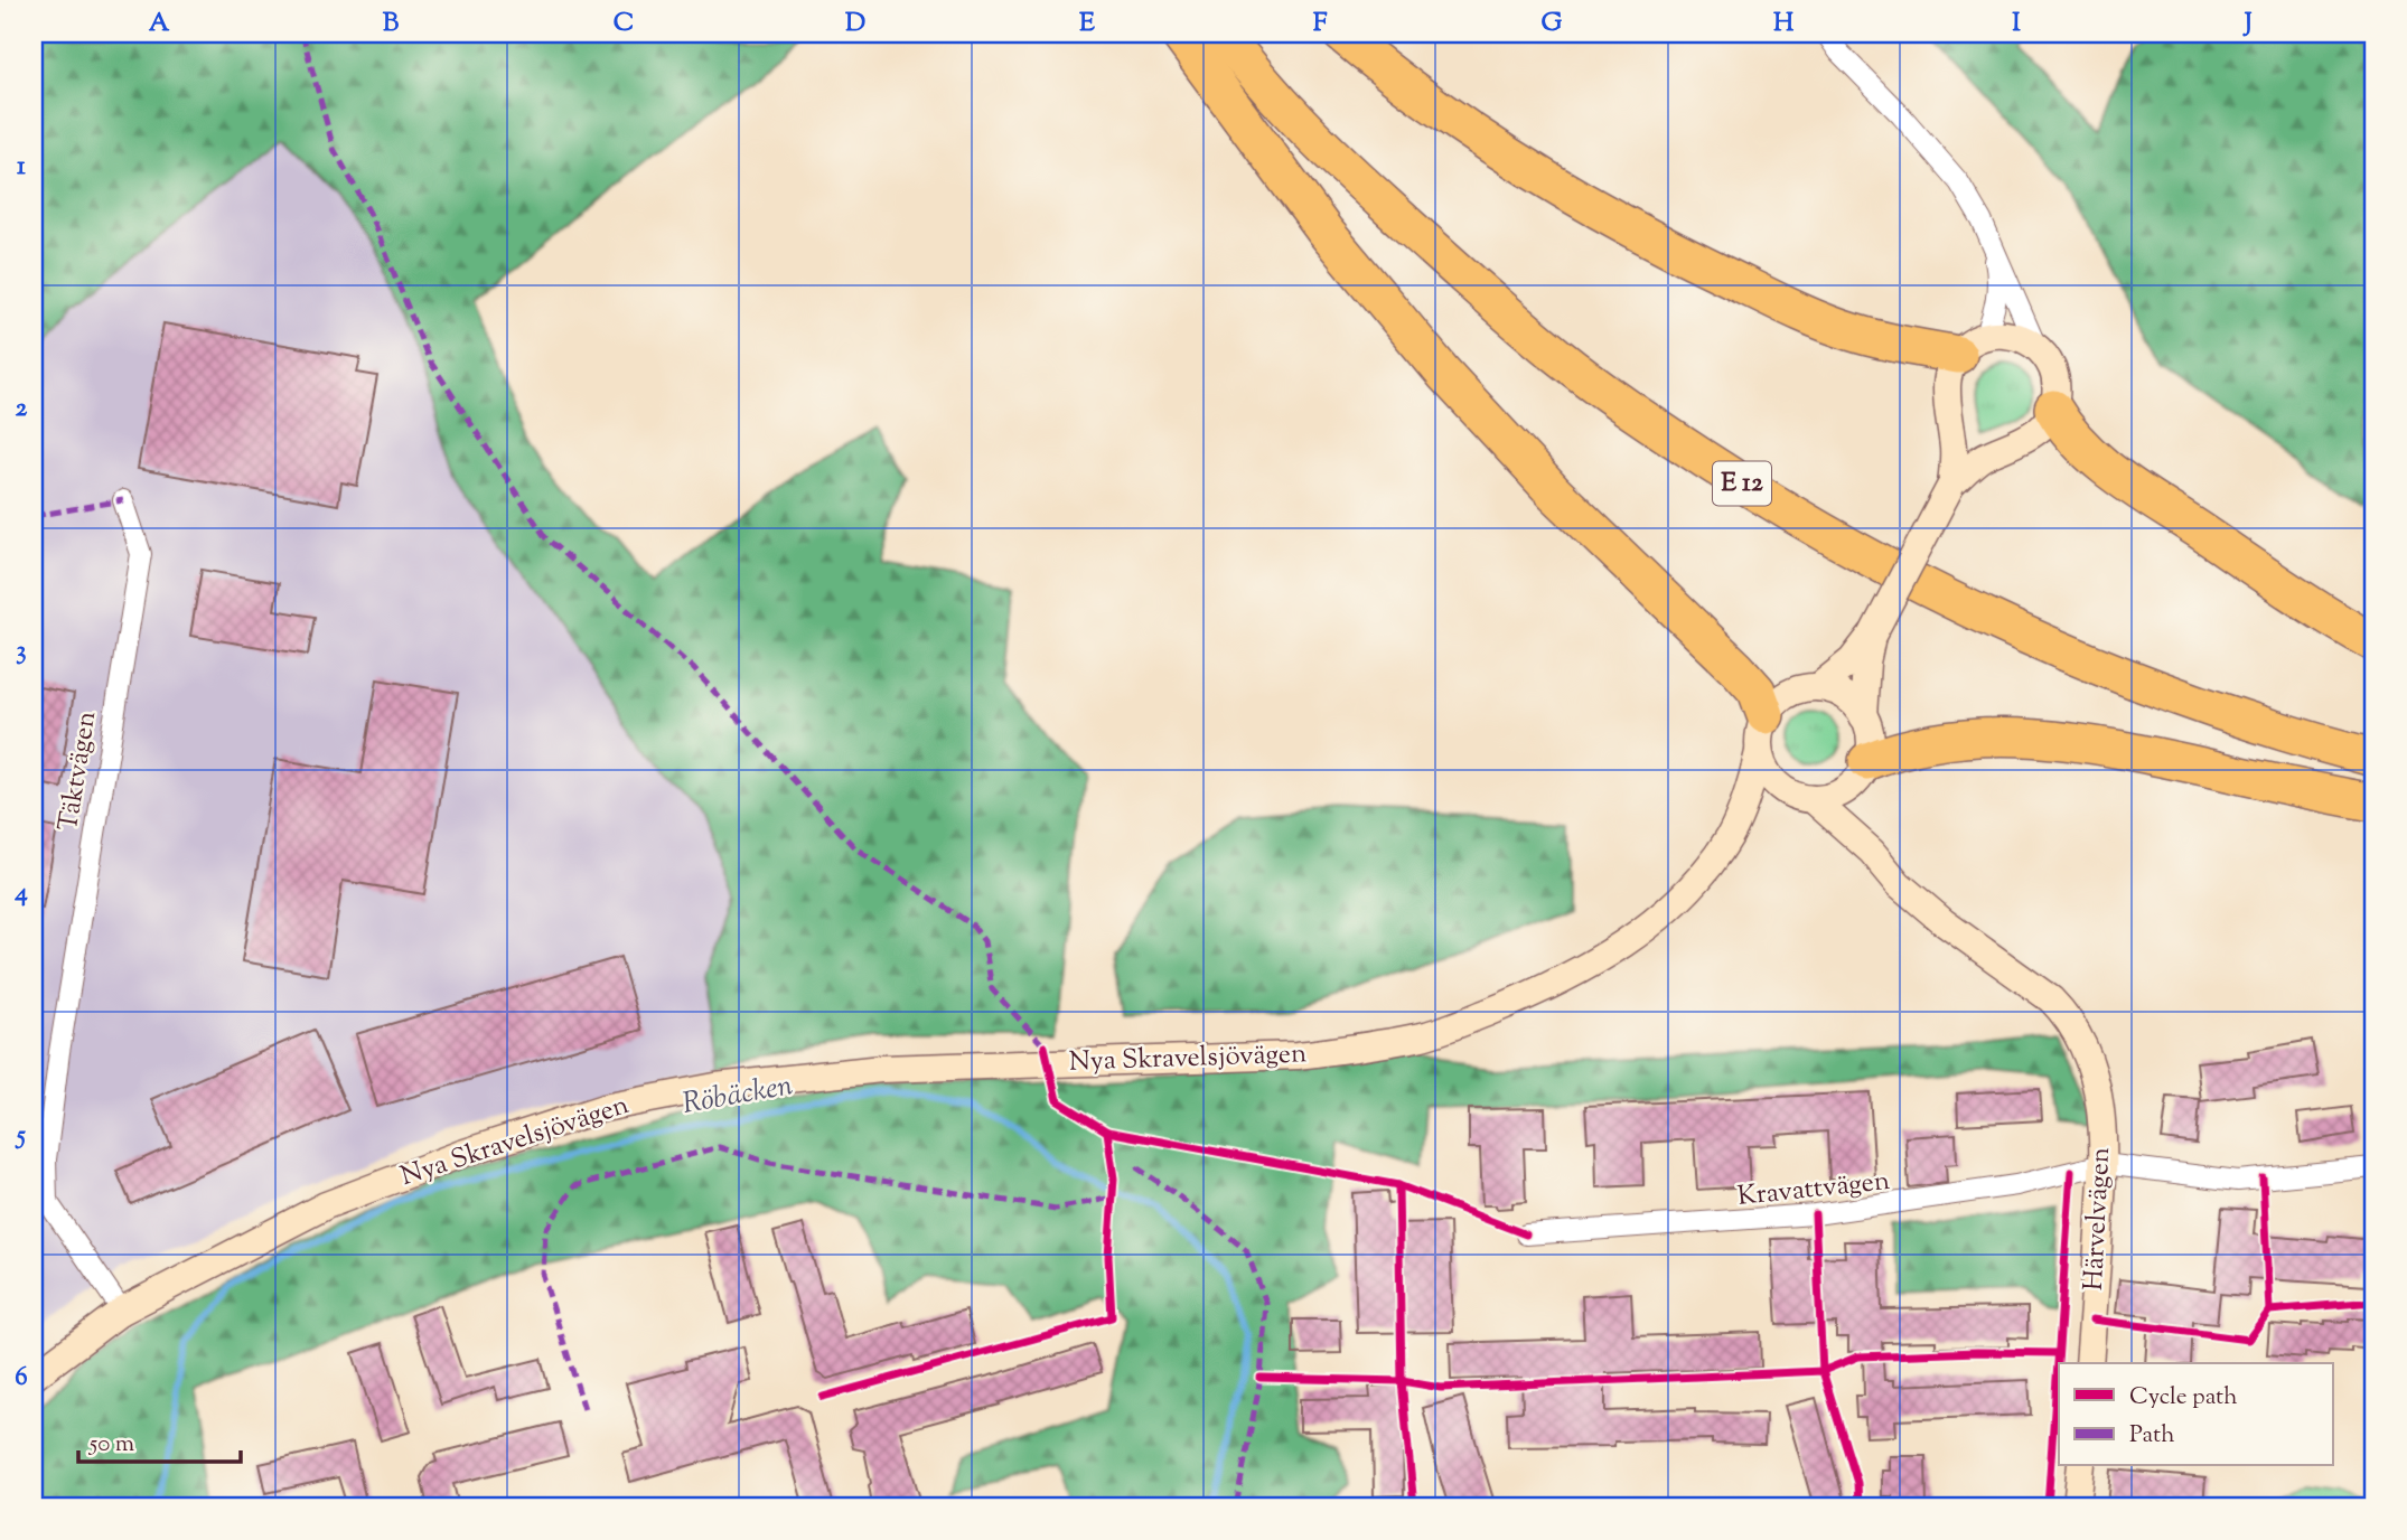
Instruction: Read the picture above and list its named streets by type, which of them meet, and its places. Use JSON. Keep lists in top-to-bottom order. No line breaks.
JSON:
{"streets":{"highway":["E 12"],"main road":["Nya Skravelsjövägen","Härvelvägen"],"street":["Täktvägen","Kravattvägen"]},"crossings":[["Täktvägen","Nya Skravelsjövägen"],["Kravattvägen","Härvelvägen"]],"water":["Röbäcken"],"legend":["Cycle path","Path"],"scale_bar":"50 m","grid":{"columns":["A","B","C","D","E","F","G","H","I","J"],"rows":["1","2","3","4","5","6"]}}
